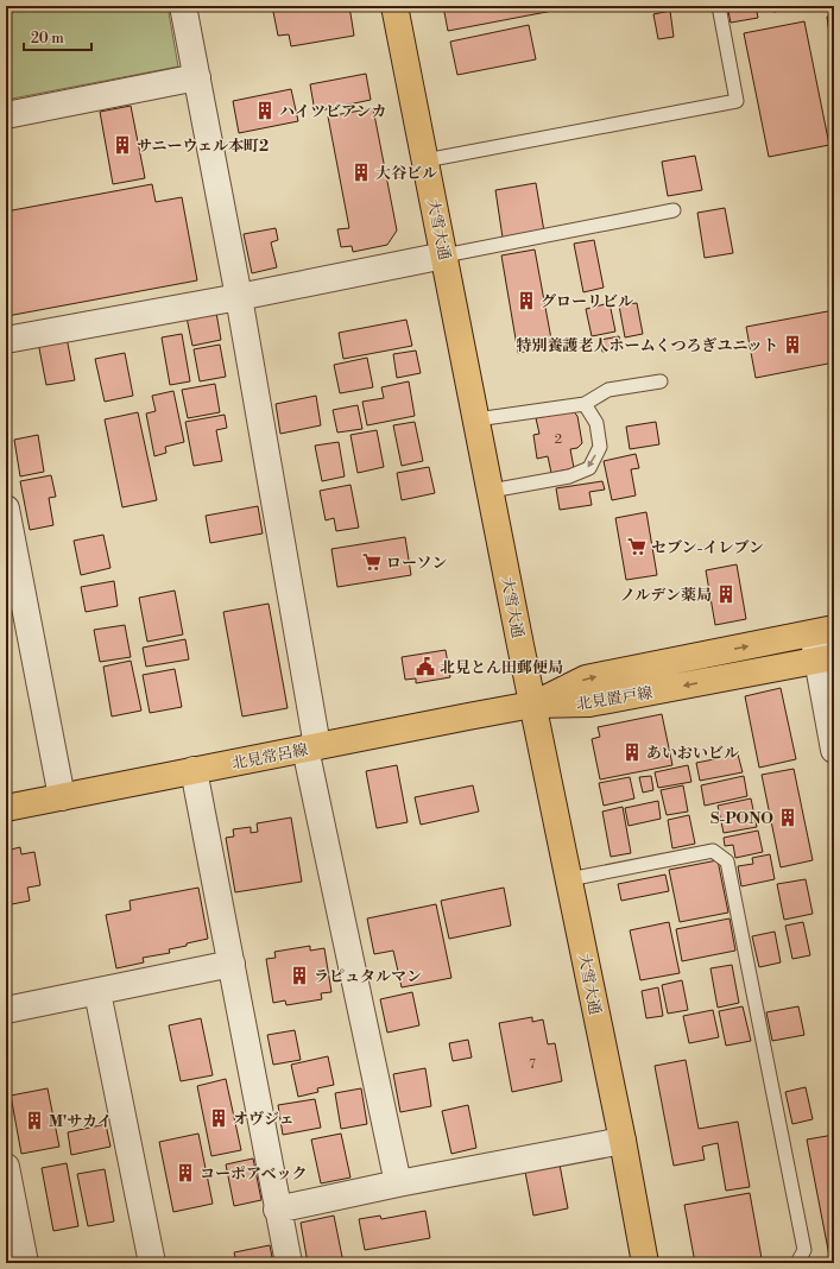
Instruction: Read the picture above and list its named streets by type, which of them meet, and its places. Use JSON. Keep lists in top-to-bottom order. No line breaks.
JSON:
{"streets":{"main road":["大雪大通","北見置戸線","北見常呂線"]},"crossings":[["大雪大通","北見置戸線"],["大雪大通","北見常呂線"],["北見置戸線","北見常呂線"]],"places":{"building":["ハイツビアンカ","サニーウェル本町2","大谷ビル","グローリビル","特別養護老人ホームくつろぎユニット","ノルデン薬局","あいおいビル","S-PONO","ラピュタルマン","オヴジェ","M'サカイ","コーポアベック"],"supermarket":["セブン-イレブン","ローソン"],"public building":["北見とん田郵便局"]},"house_numbers":["2","7"],"scale_bar":"20 m"}
